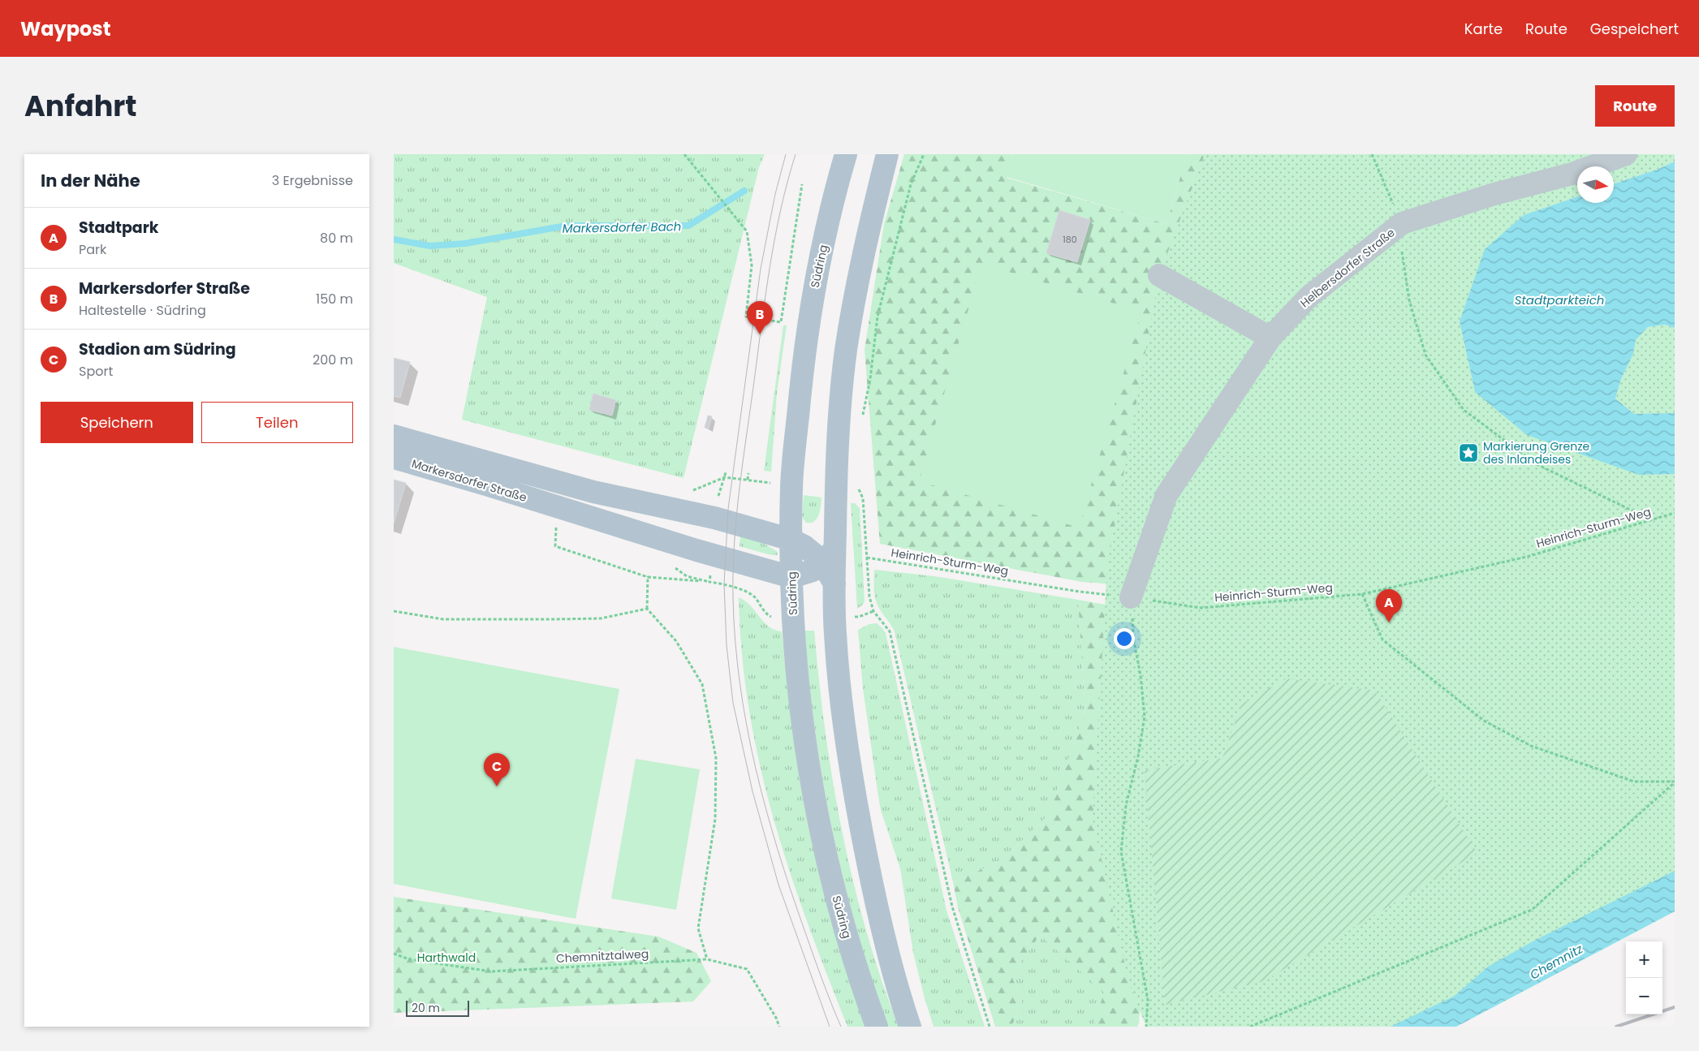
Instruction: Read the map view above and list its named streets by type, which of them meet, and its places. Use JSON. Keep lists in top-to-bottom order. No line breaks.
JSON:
{"streets":{"main road":["Südring","Markersdorfer Straße"],"lane":["Helbersdorfer Straße"],"path":["Heinrich-Sturm-Weg","Chemnitztalweg"]},"crossings":[["Südring","Markersdorfer Straße"],["Helbersdorfer Straße","Heinrich-Sturm-Weg"]],"water":["Markersdorfer Bach","Stadtparkteich","Chemnitz"],"parks":["Harthwald"],"places":{"place":["Markierung Grenze des Inlandeises"]},"house_numbers":["180"],"scale_bar":"20 m","north":"right","page":{"header":"Waypost","nav":["Karte","Route","Gespeichert"],"title":"Anfahrt","buttons":["Route",["Speichern","Teilen"]],"heading":["In der Nähe","3 Ergebnisse"],"list":[{"mark":"A","name":"Stadtpark","note":"Park","value":"80 m"},{"mark":"B","name":"Markersdorfer Straße","note":"Haltestelle · Südring","value":"150 m"},{"mark":"C","name":"Stadion am Südring","note":"Sport","value":"200 m"}],"pins":["B","A","C"],"map_buttons":["+","−"],"scale":"20 m"}}
